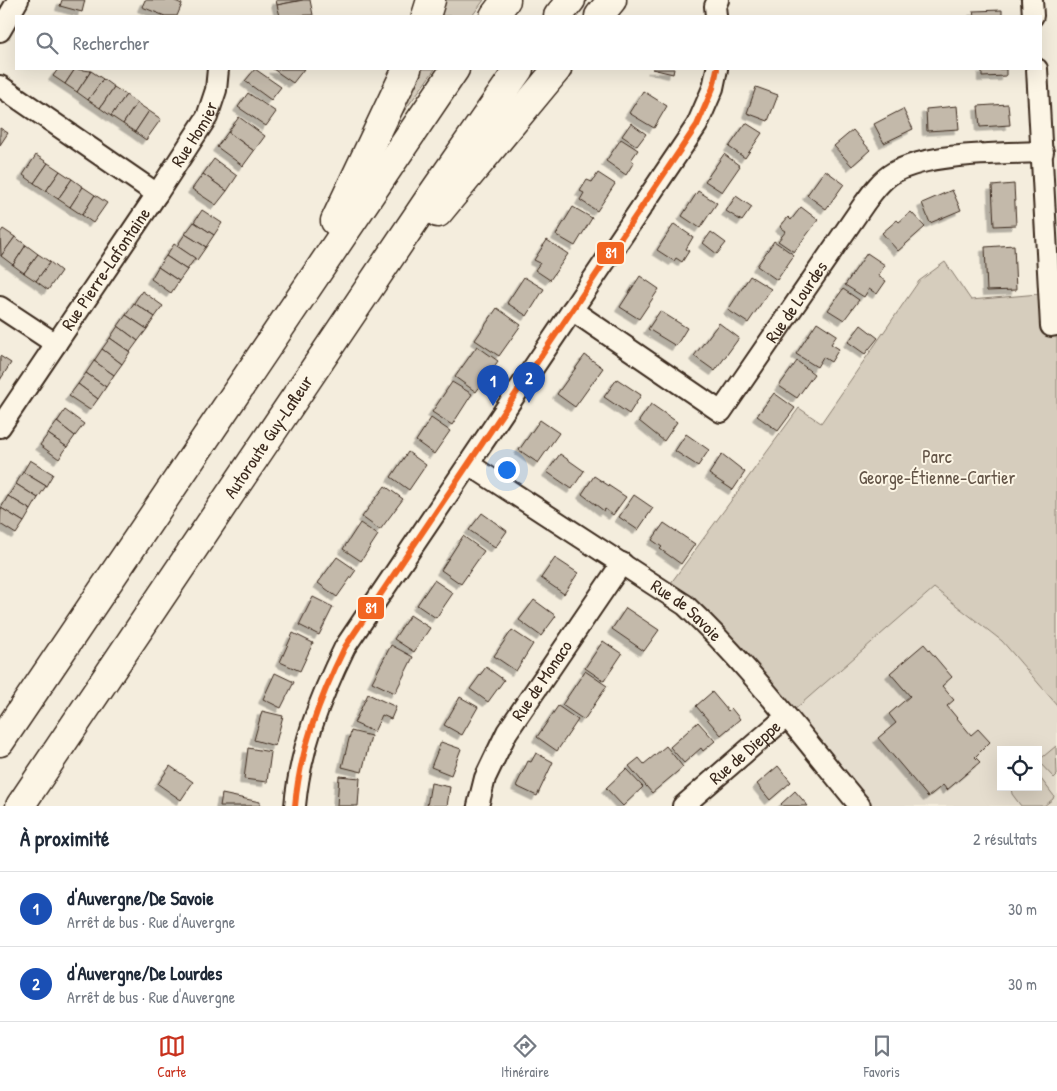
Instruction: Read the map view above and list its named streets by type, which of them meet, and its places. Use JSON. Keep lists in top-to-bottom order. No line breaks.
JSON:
{"streets":{"highway":["Autoroute Guy-Lafleur"],"street":["Rue Homier","Rue Pierre-Lafontaine","Rue de Lourdes","Rue de Savoie","Rue de Monaco","Rue de Dieppe"]},"crossings":[["Rue Homier","Rue Pierre-Lafontaine"],["Rue de Savoie","Rue de Monaco"],["Rue de Savoie","Rue de Dieppe"]],"parks":["Parc George-Étienne-Cartier"],"lines":["transit line 81"],"page":{"search":"Rechercher","pins":["2","1"],"heading":["À proximité","2 résultats"],"list":[{"mark":"1","name":"d'Auvergne/De Savoie","note":"Arrêt de bus · Rue d'Auvergne","value":"30 m"},{"mark":"2","name":"d'Auvergne/De Lourdes","note":"Arrêt de bus · Rue d'Auvergne","value":"30 m"}],"nav":["Carte","Itinéraire","Favoris"]}}
